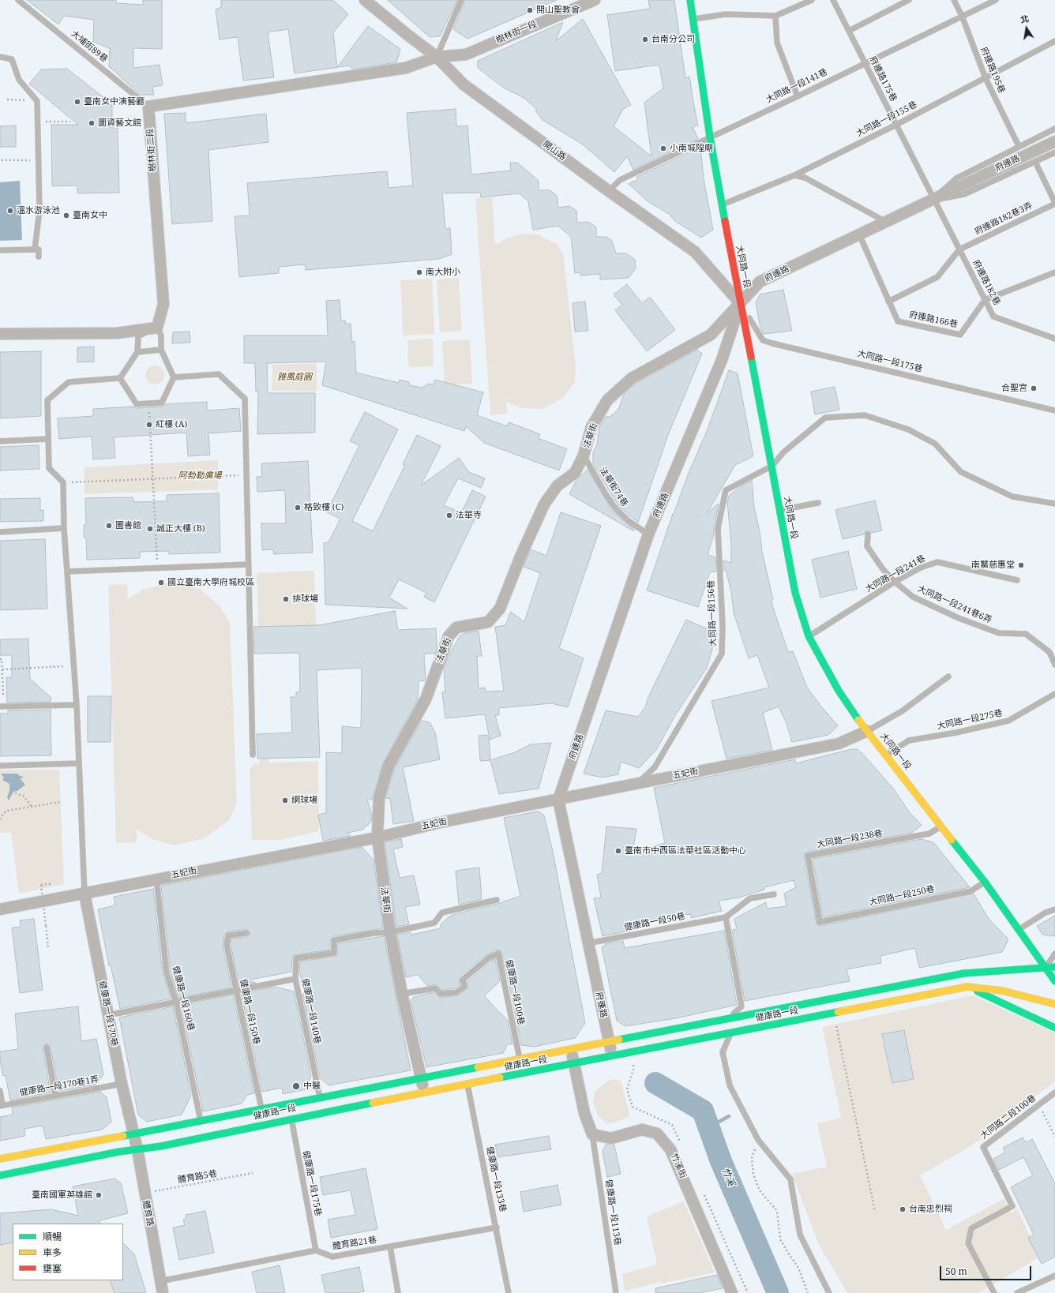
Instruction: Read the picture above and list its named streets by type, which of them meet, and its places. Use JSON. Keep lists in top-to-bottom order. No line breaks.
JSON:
{"streets":{"street":["樹林街一段","樹林街二段","開山路","府連路","大同路一段","法華街","五妃街","健康路一段170巷","健康路一段","竹溪街","體育路"],"lane":["大埔街89巷","府連路195巷","府連路175巷","大同路一段141巷","大同路一段155巷","府連路182巷3弄","府連路182巷","府連路166巷","大同路一段175巷","法華街74巷","大同路一段241巷","大同路一段241巷6弄","大同路一段156巷","大同路一段275巷","大同路一段238巷","大同路一段250巷","健康路一段50巷","健康路一段100巷","健康路一段160巷","健康路一段140巷","健康路一段150巷","健康路一段170巷1弄","大同路二段100巷","健康路一段133巷","健康路一段175巷","健康路一段113巷","體育路21巷"],"path":["體育路5巷"]},"crossings":[["樹林街一段","開山路"],["大埔街89巷","樹林街二段"],["府連路195巷","大同路一段141巷"],["府連路195巷","大同路一段155巷"],["府連路175巷","大同路一段141巷"],["府連路175巷","大同路一段155巷"],["府連路175巷","府連路"],["府連路175巷","府連路182巷"],["大同路一段141巷","開山路"],["大同路一段141巷","大同路一段"],["大同路一段155巷","大同路一段"],["開山路","府連路"],["開山路","大同路一段"],["開山路","大同路一段175巷"],["開山路","法華街"],["府連路","大同路一段"],["府連路","府連路182巷"],["府連路","府連路166巷"],["府連路","大同路一段175巷"],["府連路","法華街"],["府連路","法華街74巷"],["府連路","五妃街"],["府連路","健康路一段50巷"],["府連路","健康路一段"],["府連路182巷3弄","府連路182巷"],["大同路一段","大同路一段175巷"],["大同路一段","法華街"],["大同路一段","大同路一段241巷"],["大同路一段","大同路一段156巷"],["大同路一段","大同路一段275巷"],["大同路一段","五妃街"],["大同路一段","大同路一段238巷"],["大同路一段","大同路一段250巷"],["大同路一段","健康路一段"],["府連路182巷","府連路166巷"],["大同路一段175巷","法華街"],["法華街","法華街74巷"],["法華街","五妃街"],["法華街","健康路一段100巷"],["法華街","健康路一段140巷"],["法華街","健康路一段"],["大同路一段241巷","大同路一段241巷6弄"],["大同路一段156巷","五妃街"],["五妃街","健康路一段160巷"],["五妃街","健康路一段170巷"],["大同路一段238巷","大同路一段250巷"],["健康路一段100巷","健康路一段"],["健康路一段160巷","健康路一段"],["健康路一段140巷","健康路一段"],["健康路一段150巷","健康路一段"],["健康路一段170巷","健康路一段"],["健康路一段170巷","健康路一段170巷1弄"],["健康路一段170巷","體育路"],["健康路一段","健康路一段133巷"],["健康路一段","健康路一段175巷"],["健康路一段","體育路"],["竹溪街","健康路一段113巷"],["體育路5巷","體育路"],["健康路一段133巷","體育路21巷"],["健康路一段175巷","體育路21巷"]],"water":["竹溪"],"parks":["雅風庭園","阿勃勒廣場"],"places":["開山聖教會","台南分公司","臺南女中演藝廳","圖資藝文館","小南城隍廟","溫水游泳池","臺南女中","南大附小","合聖宮","紅樓 (A)","格致樓 (C)","法華寺","圖書館","誠正大樓 (B)","南鰲慈惠堂","國立臺南大學府城校區","排球場","網球場","臺南市中西區法華社區活動中心","中醫","臺南國軍英雄館","台南忠烈祠"],"legend":["順暢","車多","壅塞"],"scale_bar":"50 m","north":"top"}
